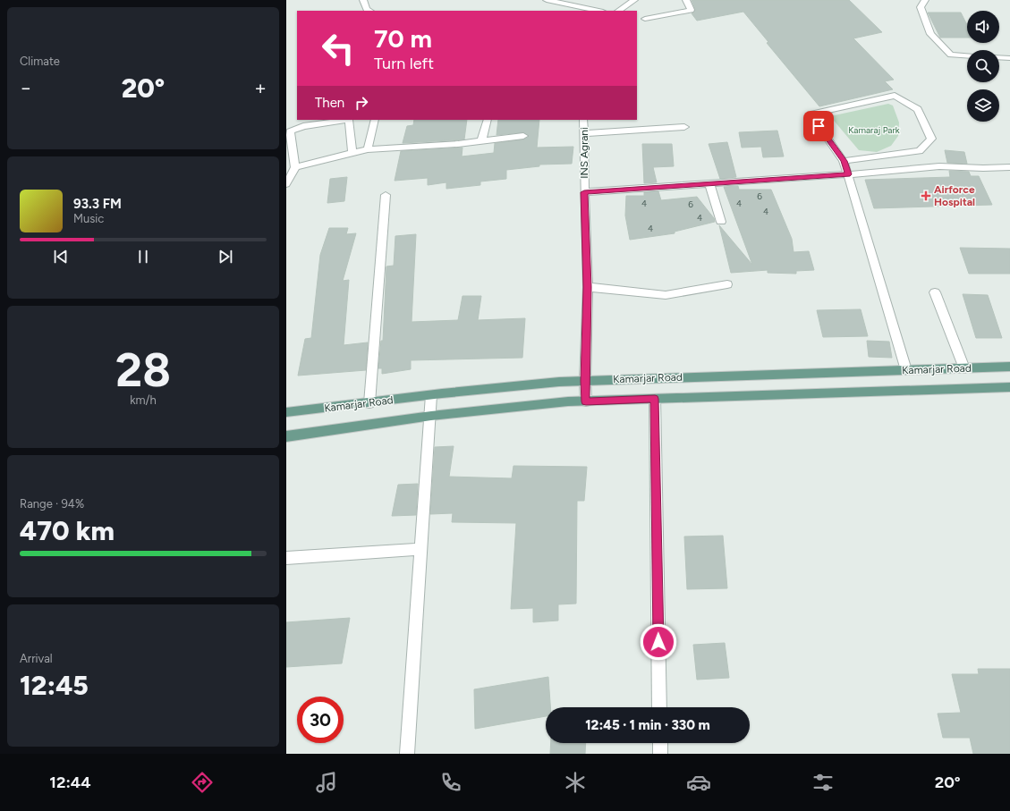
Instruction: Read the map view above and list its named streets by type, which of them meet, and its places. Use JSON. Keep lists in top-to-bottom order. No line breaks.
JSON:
{"streets":{"main road":["Kamarjar Road"],"street":["INS Agrani"]},"crossings":[["INS Agrani","Kamarjar Road"]],"parks":["Kamaraj Park"],"places":{"health":["Airforce Hospital"]},"house_numbers":["6","4","4","6","4","4","4"],"page":{"tile":["Climate",["28","km/h"],["Range · 94%","470 km"],["Arrival","12:45"]],"turn":["70 m","Turn left"],"heat":["−","20°","+"],"then":"Then","song":["93.3 FM","Music"],"limit":"30","trip":"12:45 · 1 min · 330 m","tabs":["12:44","20°"]}}
